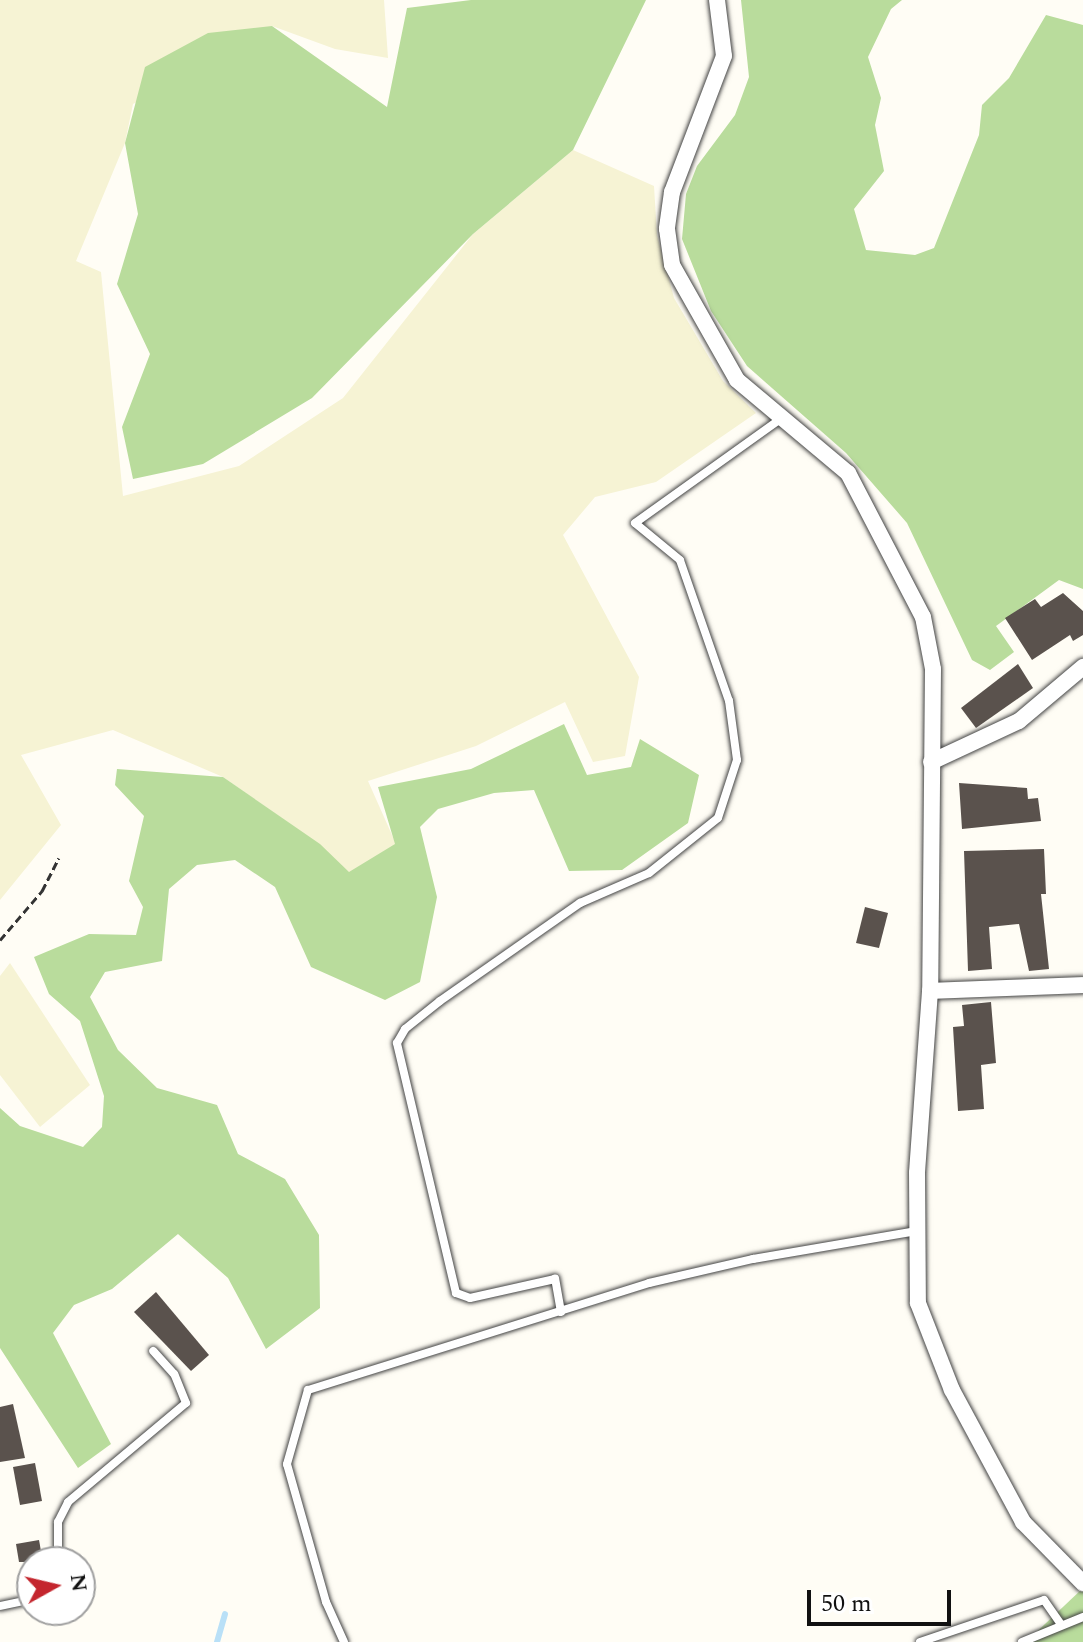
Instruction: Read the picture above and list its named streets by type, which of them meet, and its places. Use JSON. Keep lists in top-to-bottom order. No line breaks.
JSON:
{"scale_bar":"50 m","north":"right"}
